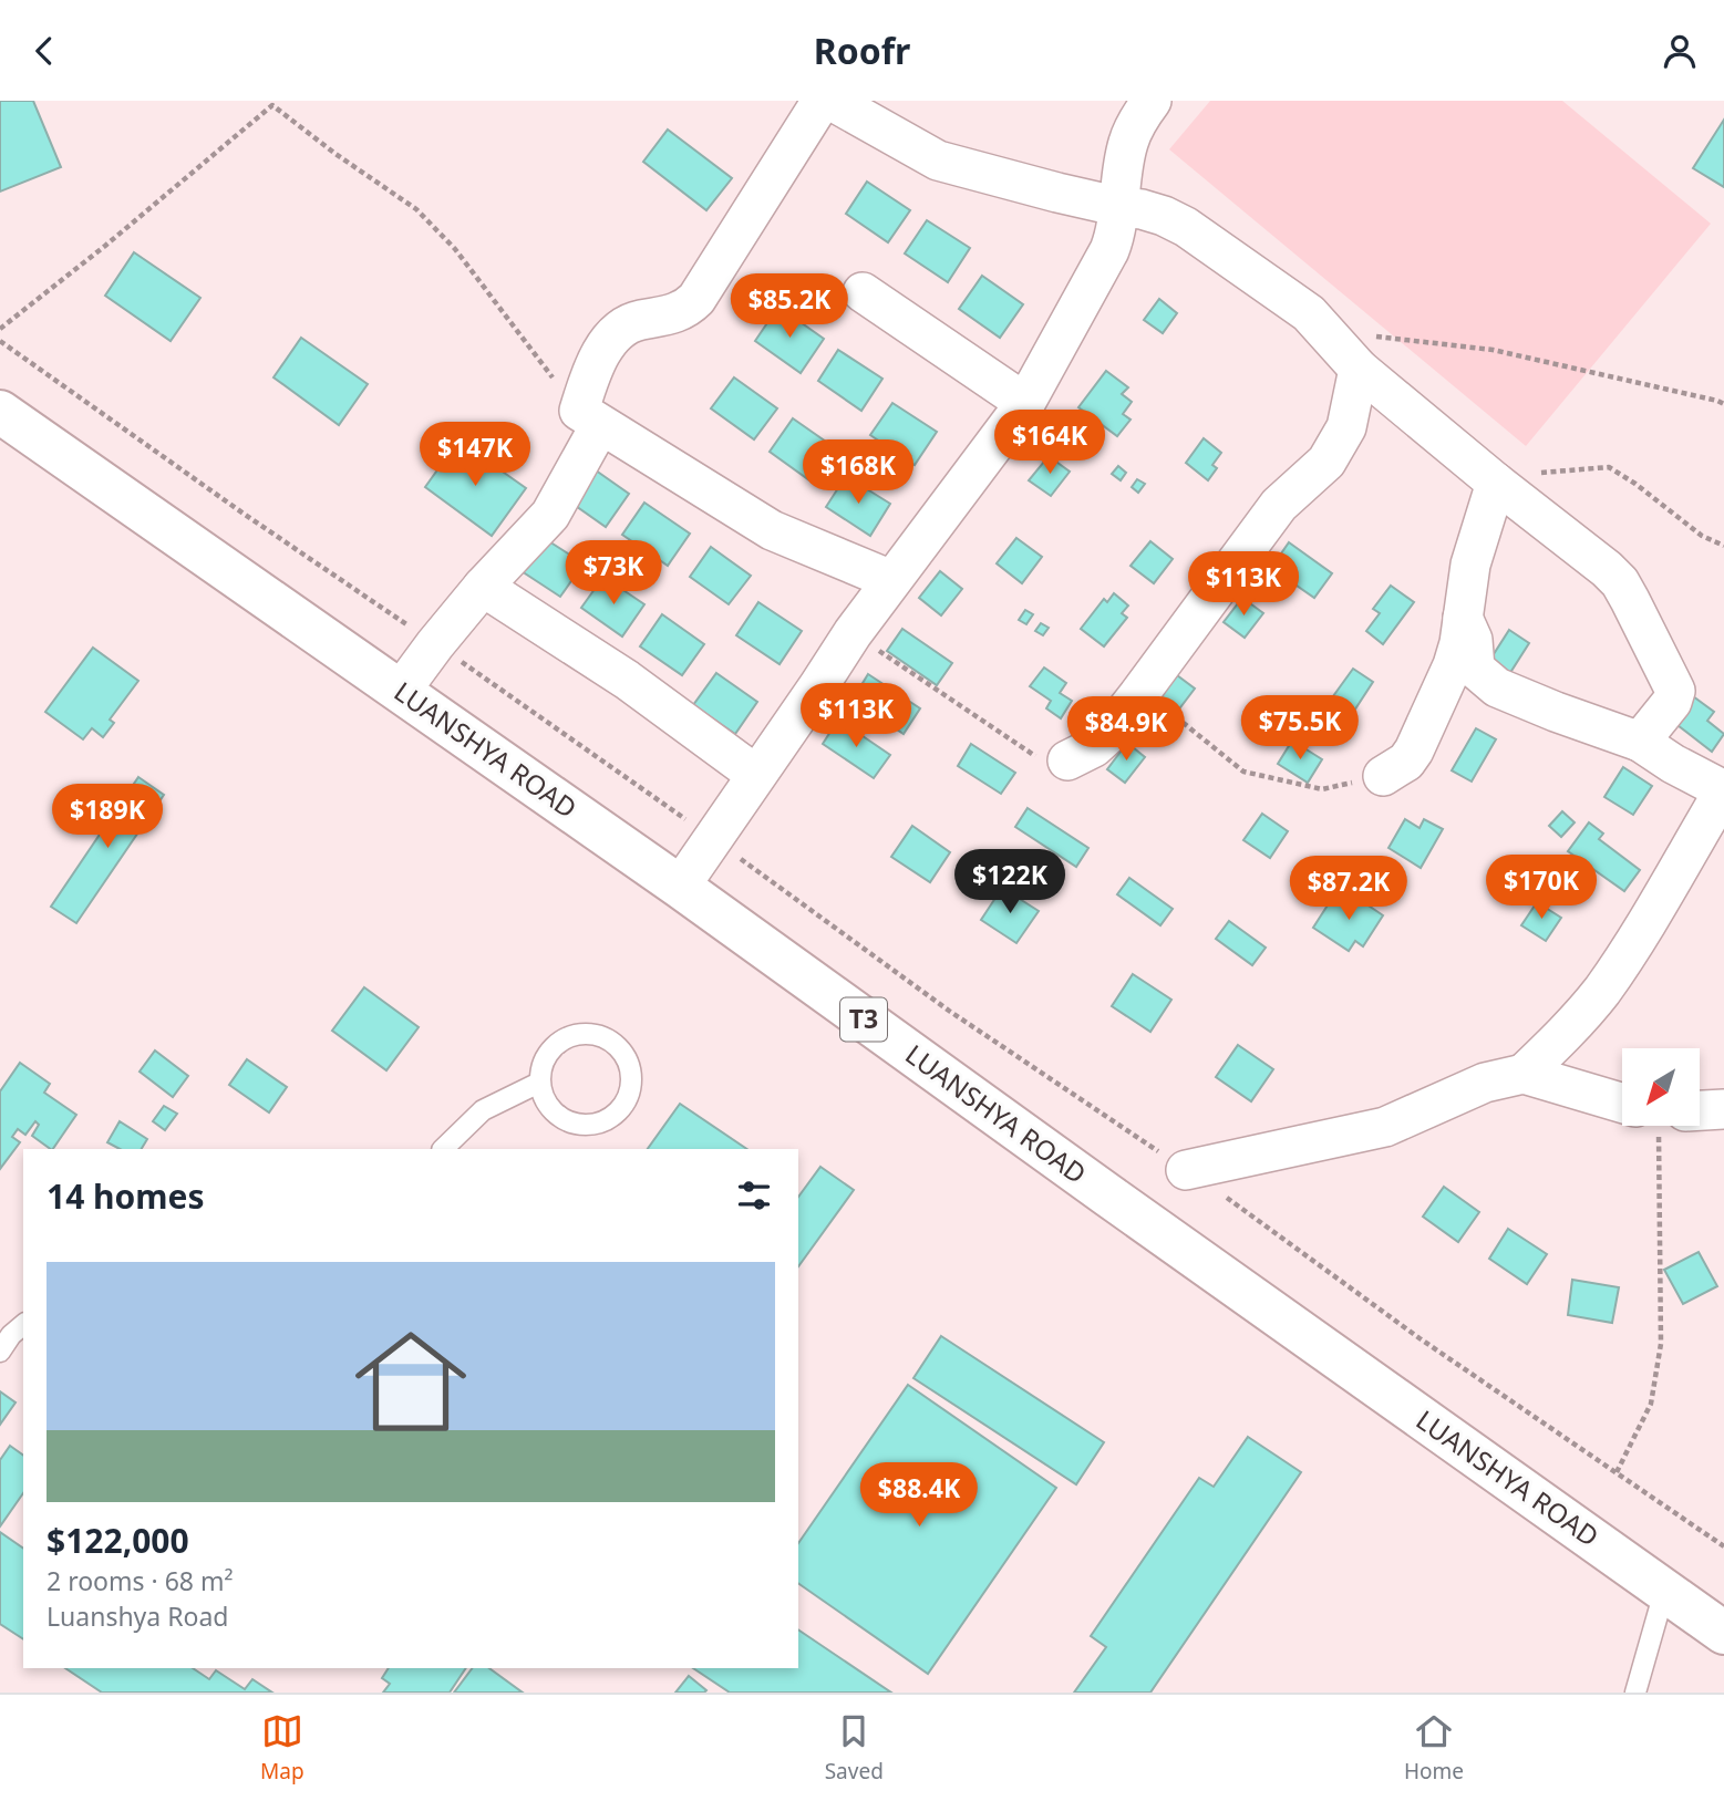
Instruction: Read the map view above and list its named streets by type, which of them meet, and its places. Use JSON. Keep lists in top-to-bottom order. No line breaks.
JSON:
{"streets":{"highway":["LUANSHYA ROAD","T3"]},"north":"bottom left","page":{"header":"Roofr","price":["$85.2K","$164K","$147K","$168K","$73K","$113K","$113K","$75.5K","$84.9K","$189K","$122K","$170K","$87.2K","$88.4K"],"heading":"14 homes","list":[{"name":"$122,000","note":"2 rooms · 68 m² · Luanshya Road"}],"tabs":["Map","Saved","Home"]}}
